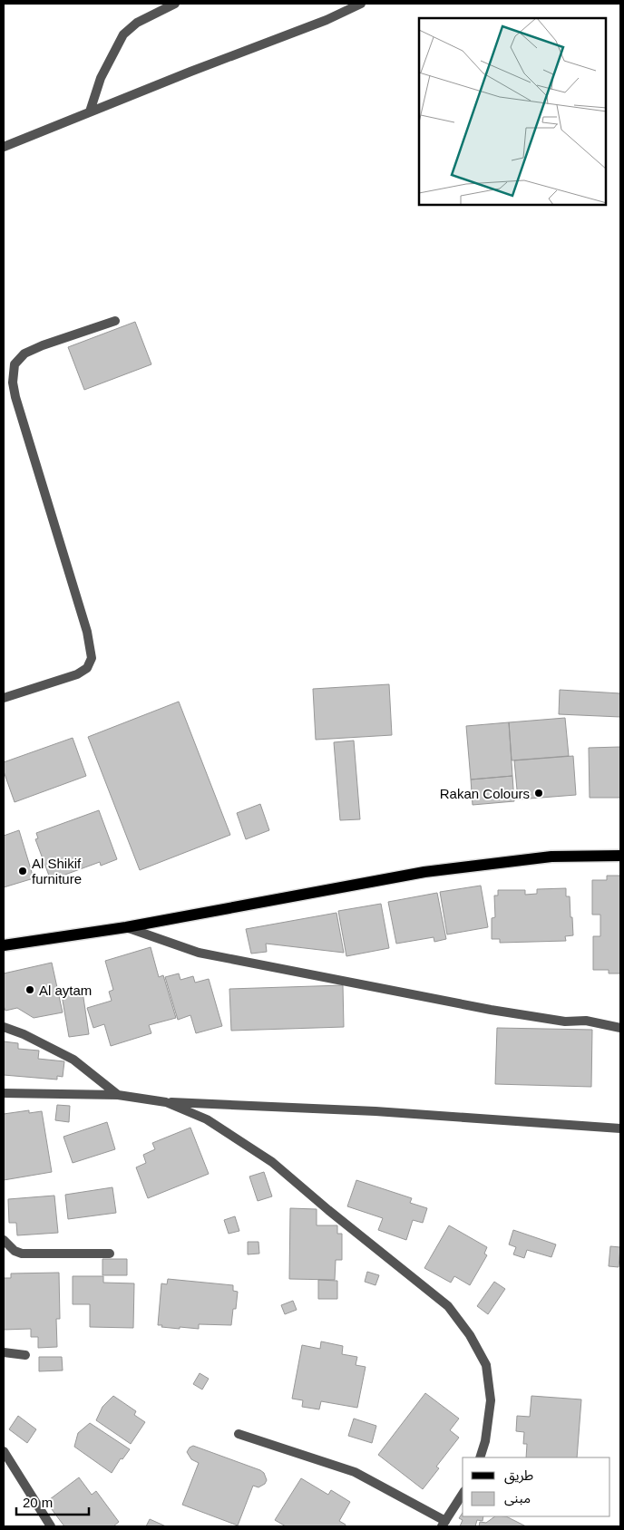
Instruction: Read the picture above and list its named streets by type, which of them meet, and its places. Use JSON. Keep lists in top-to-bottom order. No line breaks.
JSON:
{"places":["Rakan Colours","Al Shikif furniture","Al aytam"],"legend":["طريق","مبنى"],"scale_bar":"20 m"}
